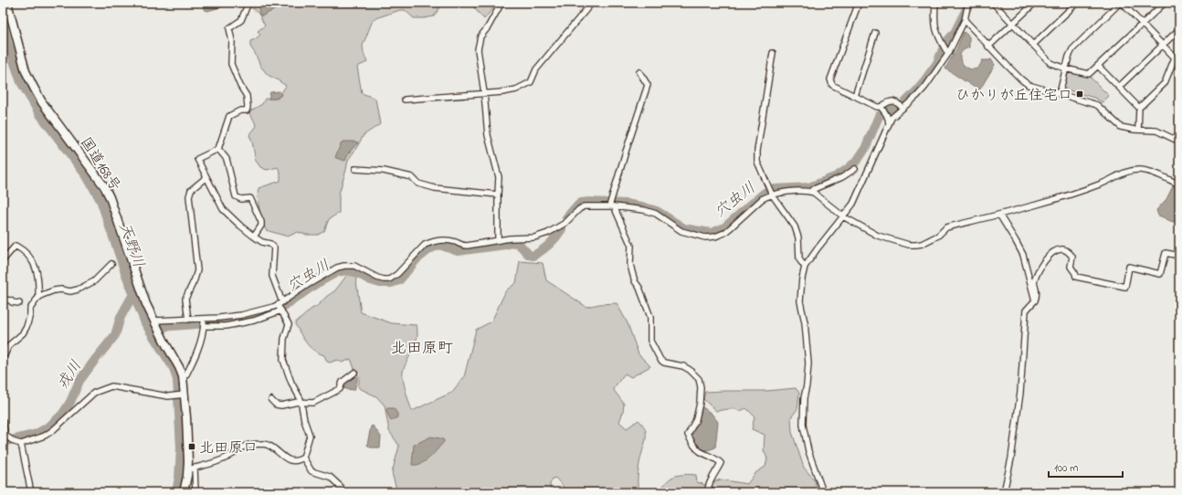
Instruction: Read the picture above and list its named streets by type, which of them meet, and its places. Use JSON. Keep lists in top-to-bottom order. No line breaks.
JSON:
{"streets":{"highway":["国道168号"]},"districts":["北田原町"],"water":["穴虫川","天野川","戎川"],"places":{"transit":["ひかりが丘住宅口","北田原口"]},"scale_bar":"100 m"}
